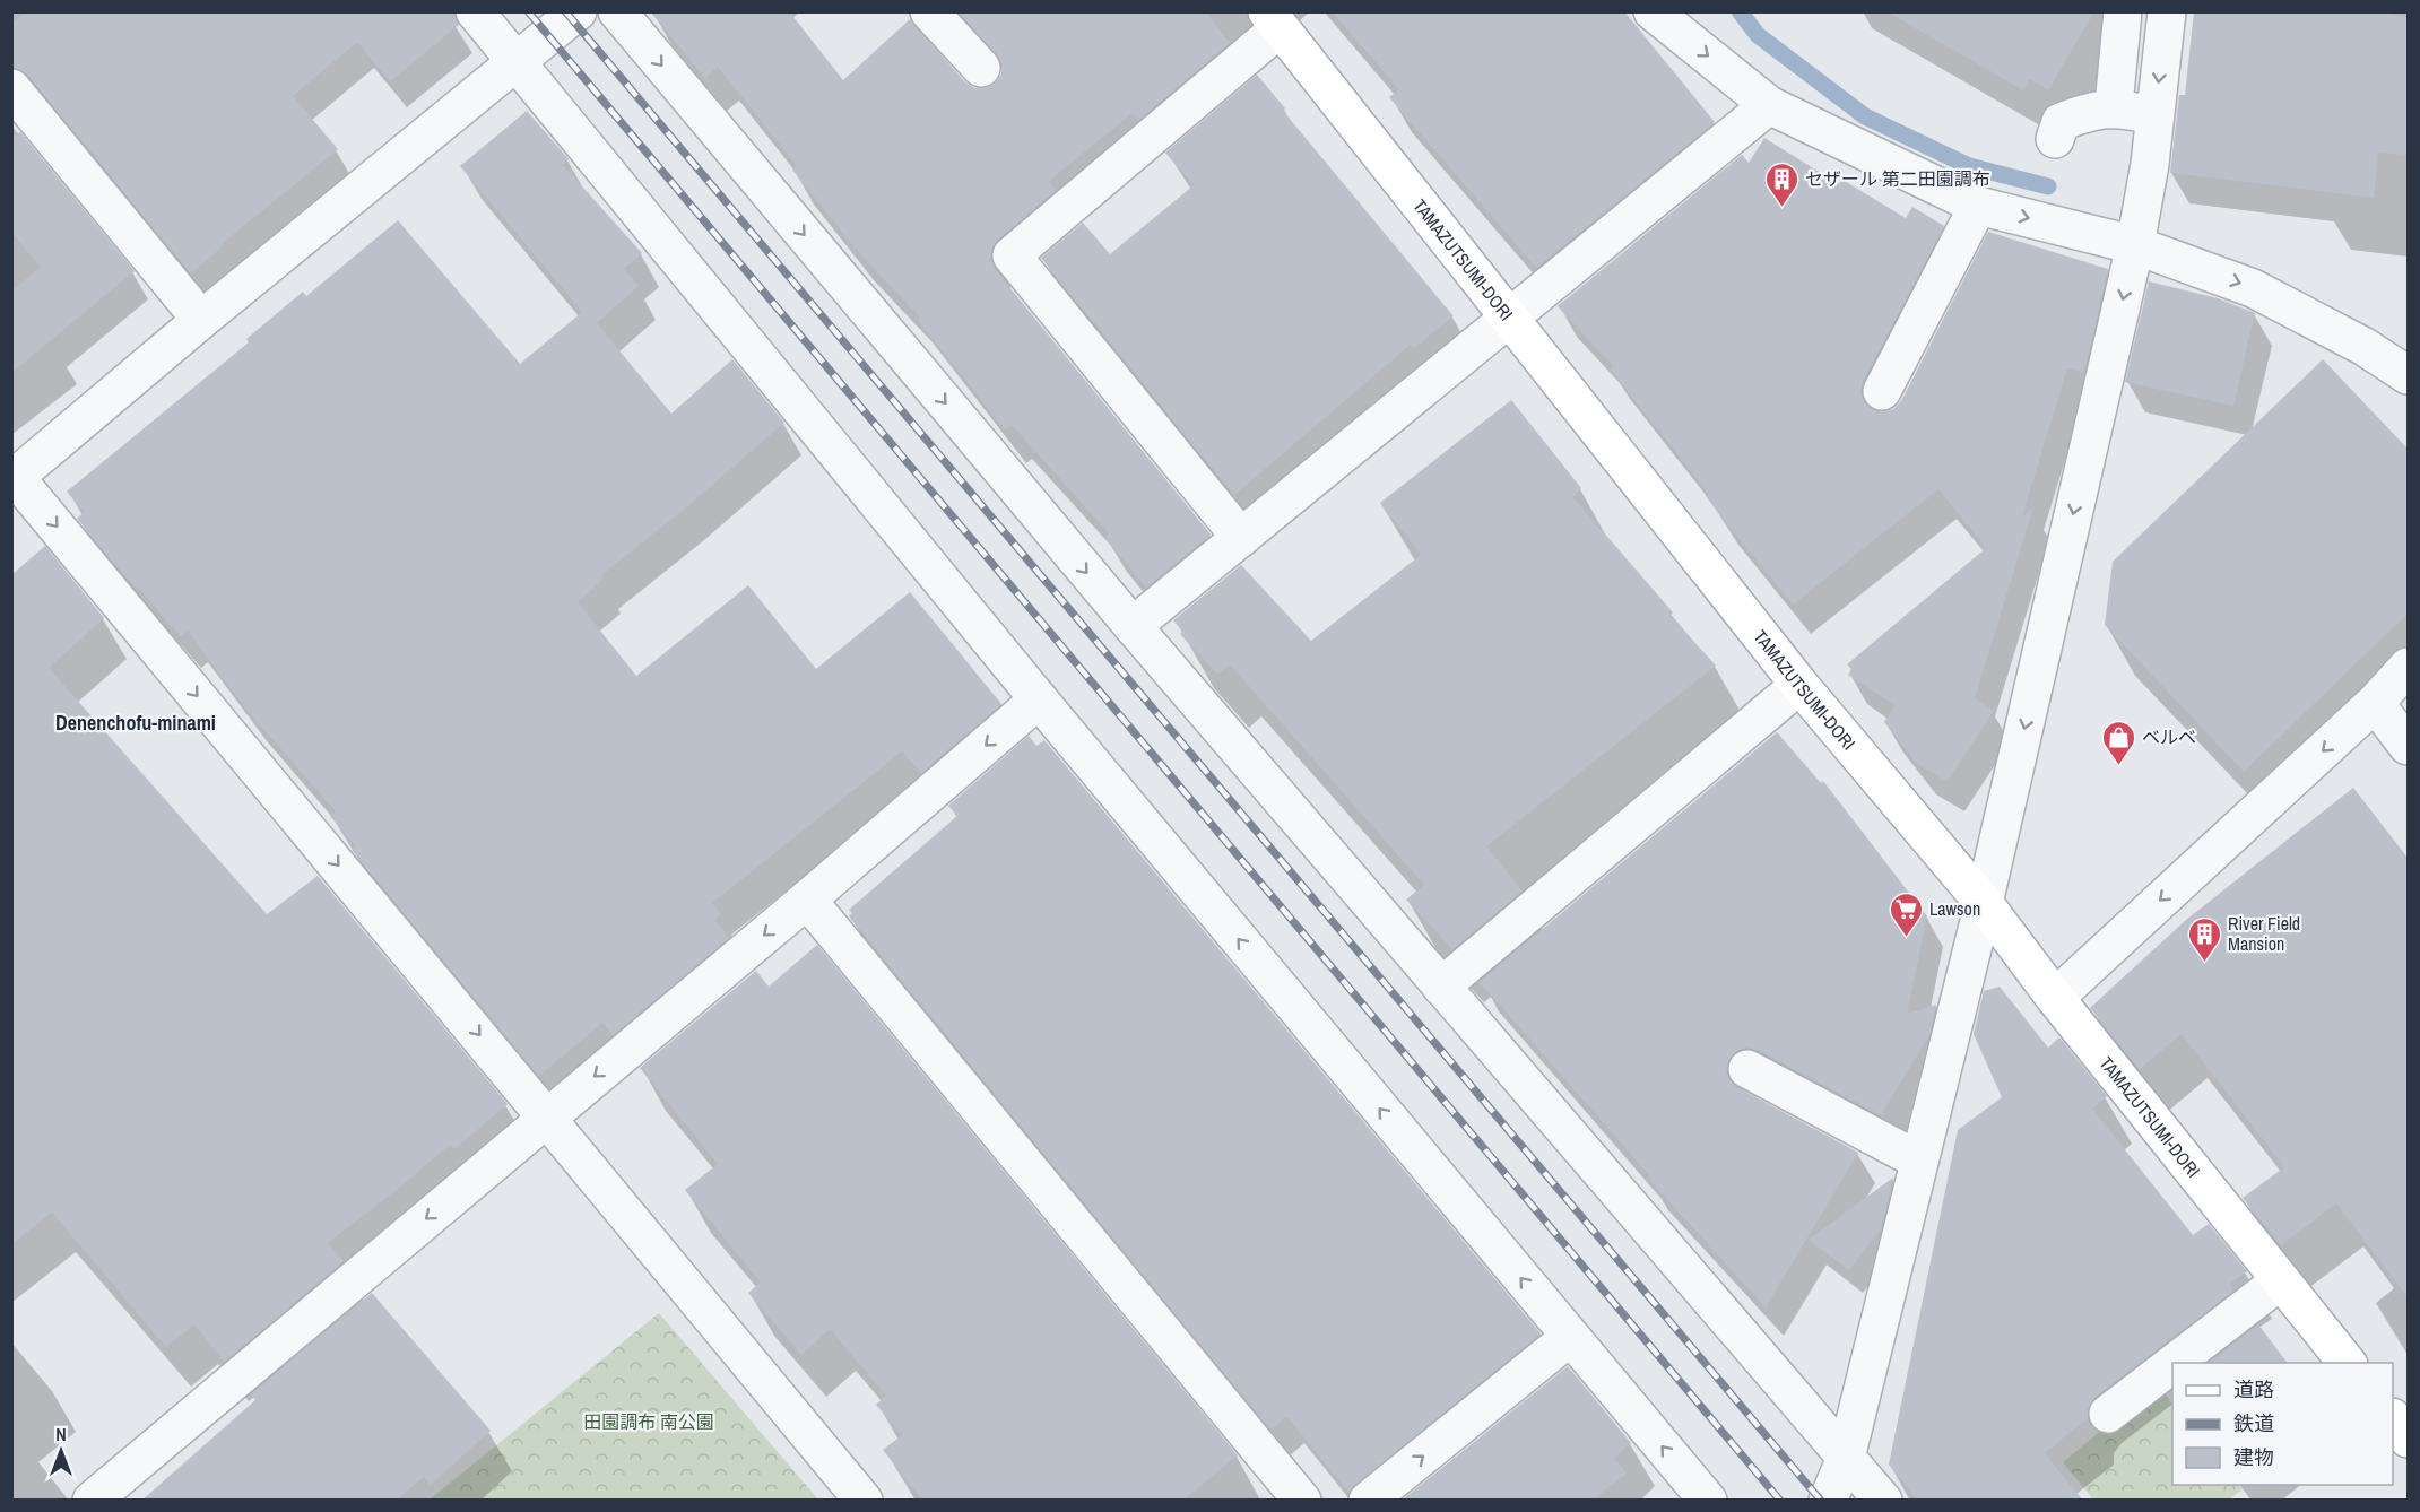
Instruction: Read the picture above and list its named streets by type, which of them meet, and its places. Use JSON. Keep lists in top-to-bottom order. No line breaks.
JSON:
{"streets":{"main road":["TAMAZUTSUMI-DORI"]},"districts":["Denenchofu-minami"],"parks":["田園調布 南公園"],"places":{"building":["セザール 第二田園調布","River Field Mansion"],"shop":["ベルベ"],"supermarket":["Lawson"]},"legend":["道路","鉄道","建物"],"north":"top"}
